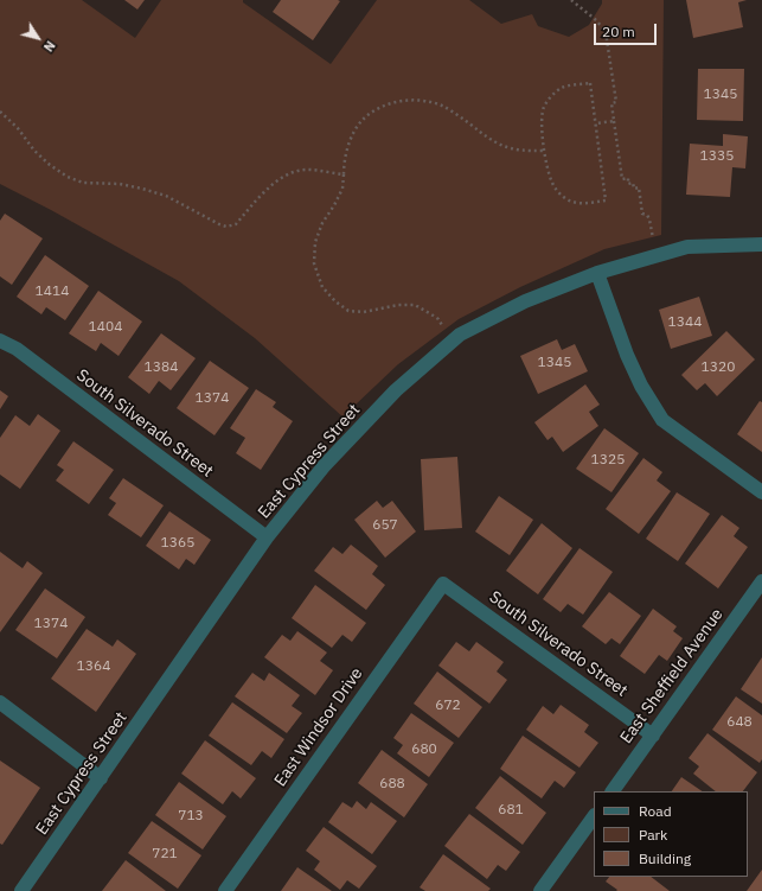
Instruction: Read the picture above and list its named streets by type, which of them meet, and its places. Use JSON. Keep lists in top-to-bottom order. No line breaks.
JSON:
{"streets":{"street":["South Silverado Street","East Cypress Street","East Sheffield Avenue","East Windsor Drive"]},"crossings":[["South Silverado Street","East Cypress Street"],["South Silverado Street","East Sheffield Avenue"],["South Silverado Street","East Windsor Drive"]],"house_numbers":["1345","1335","1414","1344","1404","1345","1384","1320","1374","1325","657","1365","1374","1364","672","648","680","688","681","713","721"],"legend":["Road","Park","Building"],"scale_bar":"20 m","north":"bottom right"}
